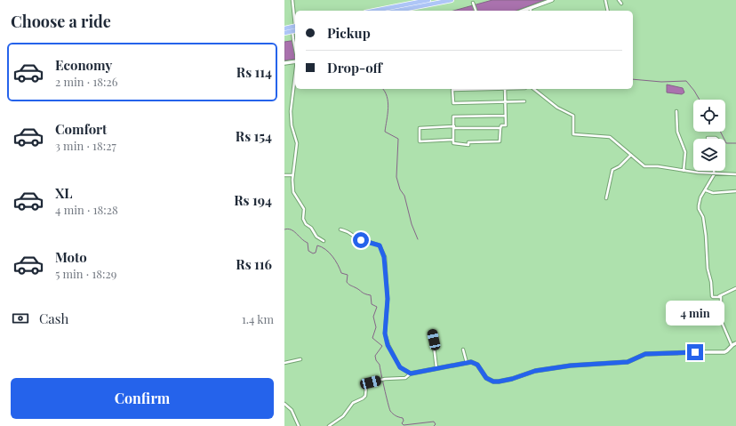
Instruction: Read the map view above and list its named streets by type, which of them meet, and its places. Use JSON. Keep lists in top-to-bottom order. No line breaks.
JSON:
{"page":{"heading":"Choose a ride","banner":["Pickup","Drop-off"],"list":[{"name":"Economy","note":"2 min · 18:26","value":"Rs 114"},{"name":"Comfort","note":"3 min · 18:27","value":"Rs 154"},{"name":"XL","note":"4 min · 18:28","value":"Rs 194"},{"name":"Moto","note":"5 min · 18:29","value":"Rs 116"}],"pay":["Cash","1.4 km"],"bubble":"4 min","buttons":"Confirm"}}
